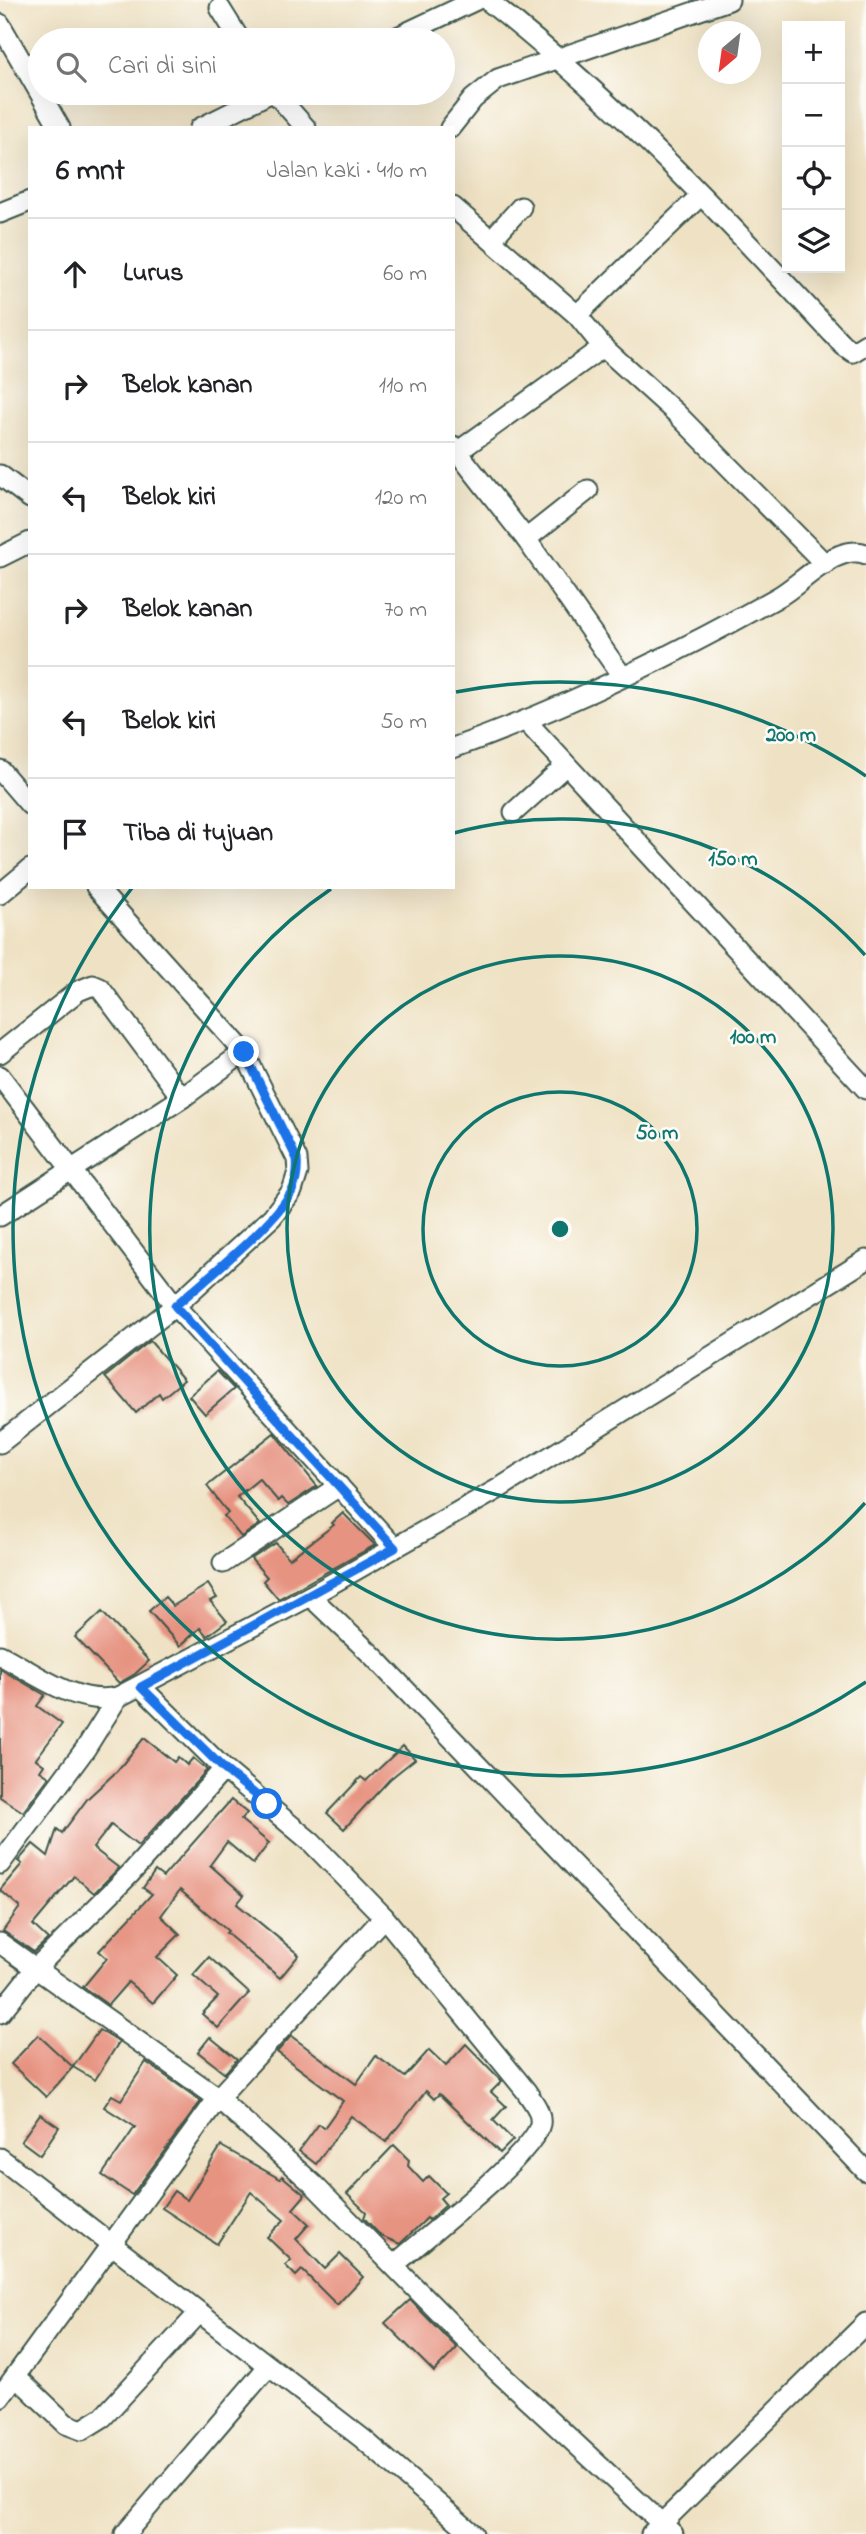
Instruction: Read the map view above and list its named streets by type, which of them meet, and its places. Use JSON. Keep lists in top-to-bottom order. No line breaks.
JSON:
{"north":"bottom left","page":{"map_buttons":["+","−"],"search":"Cari di sini","heading":["6 mnt","Jalan kaki · 410 m"],"list":[["Lurus","60 m"],["Belok kanan","110 m"],["Belok kiri","120 m"],["Belok kanan","70 m"],["Belok kiri","50 m"],"Tiba di tujuan"]},"rings":["200 m","150 m","100 m","50 m"]}
